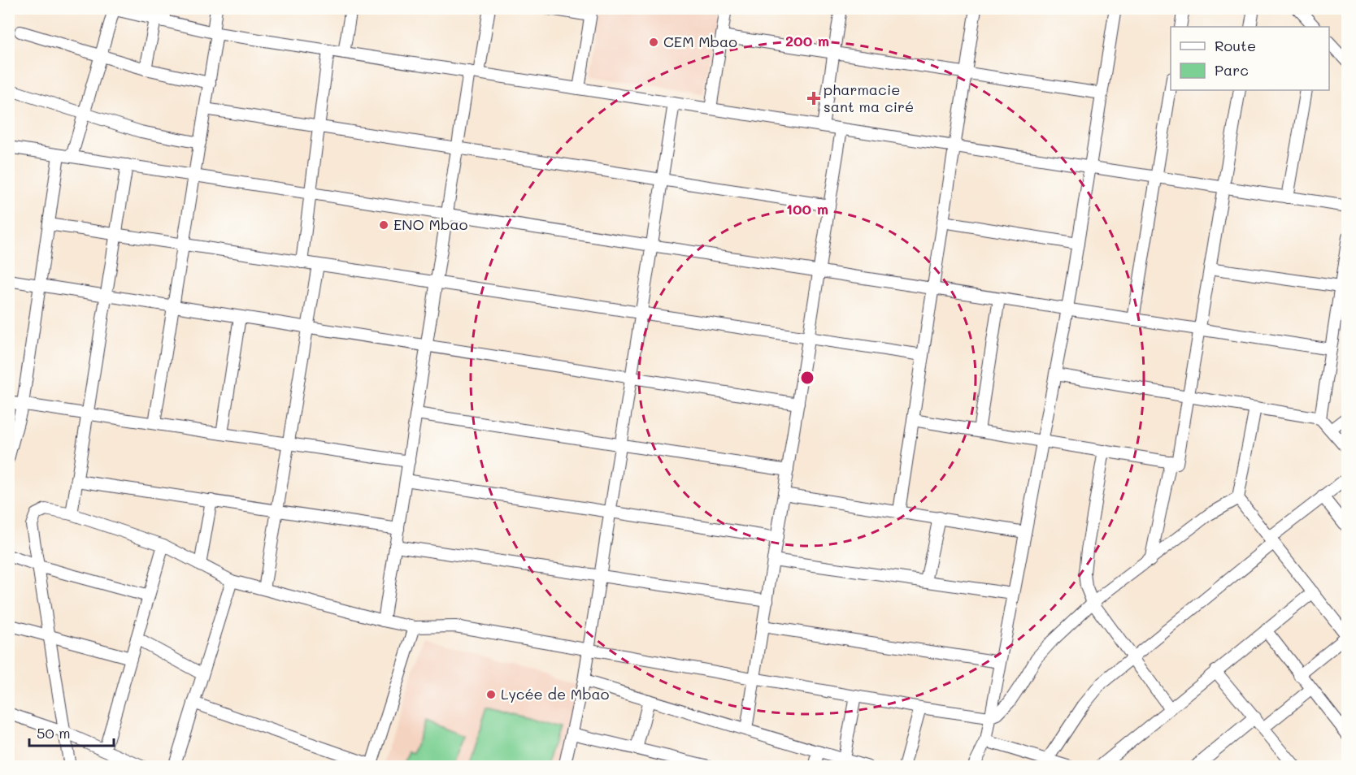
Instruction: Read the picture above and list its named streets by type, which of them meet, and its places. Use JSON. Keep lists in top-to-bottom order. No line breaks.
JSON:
{"places":{"other":["CEM Mbao","ENO Mbao","Lycée de Mbao"],"health":["pharmacie sant ma ciré"]},"legend":["Route","Parc"],"scale_bar":"50 m","rings":["200 m","100 m"]}
